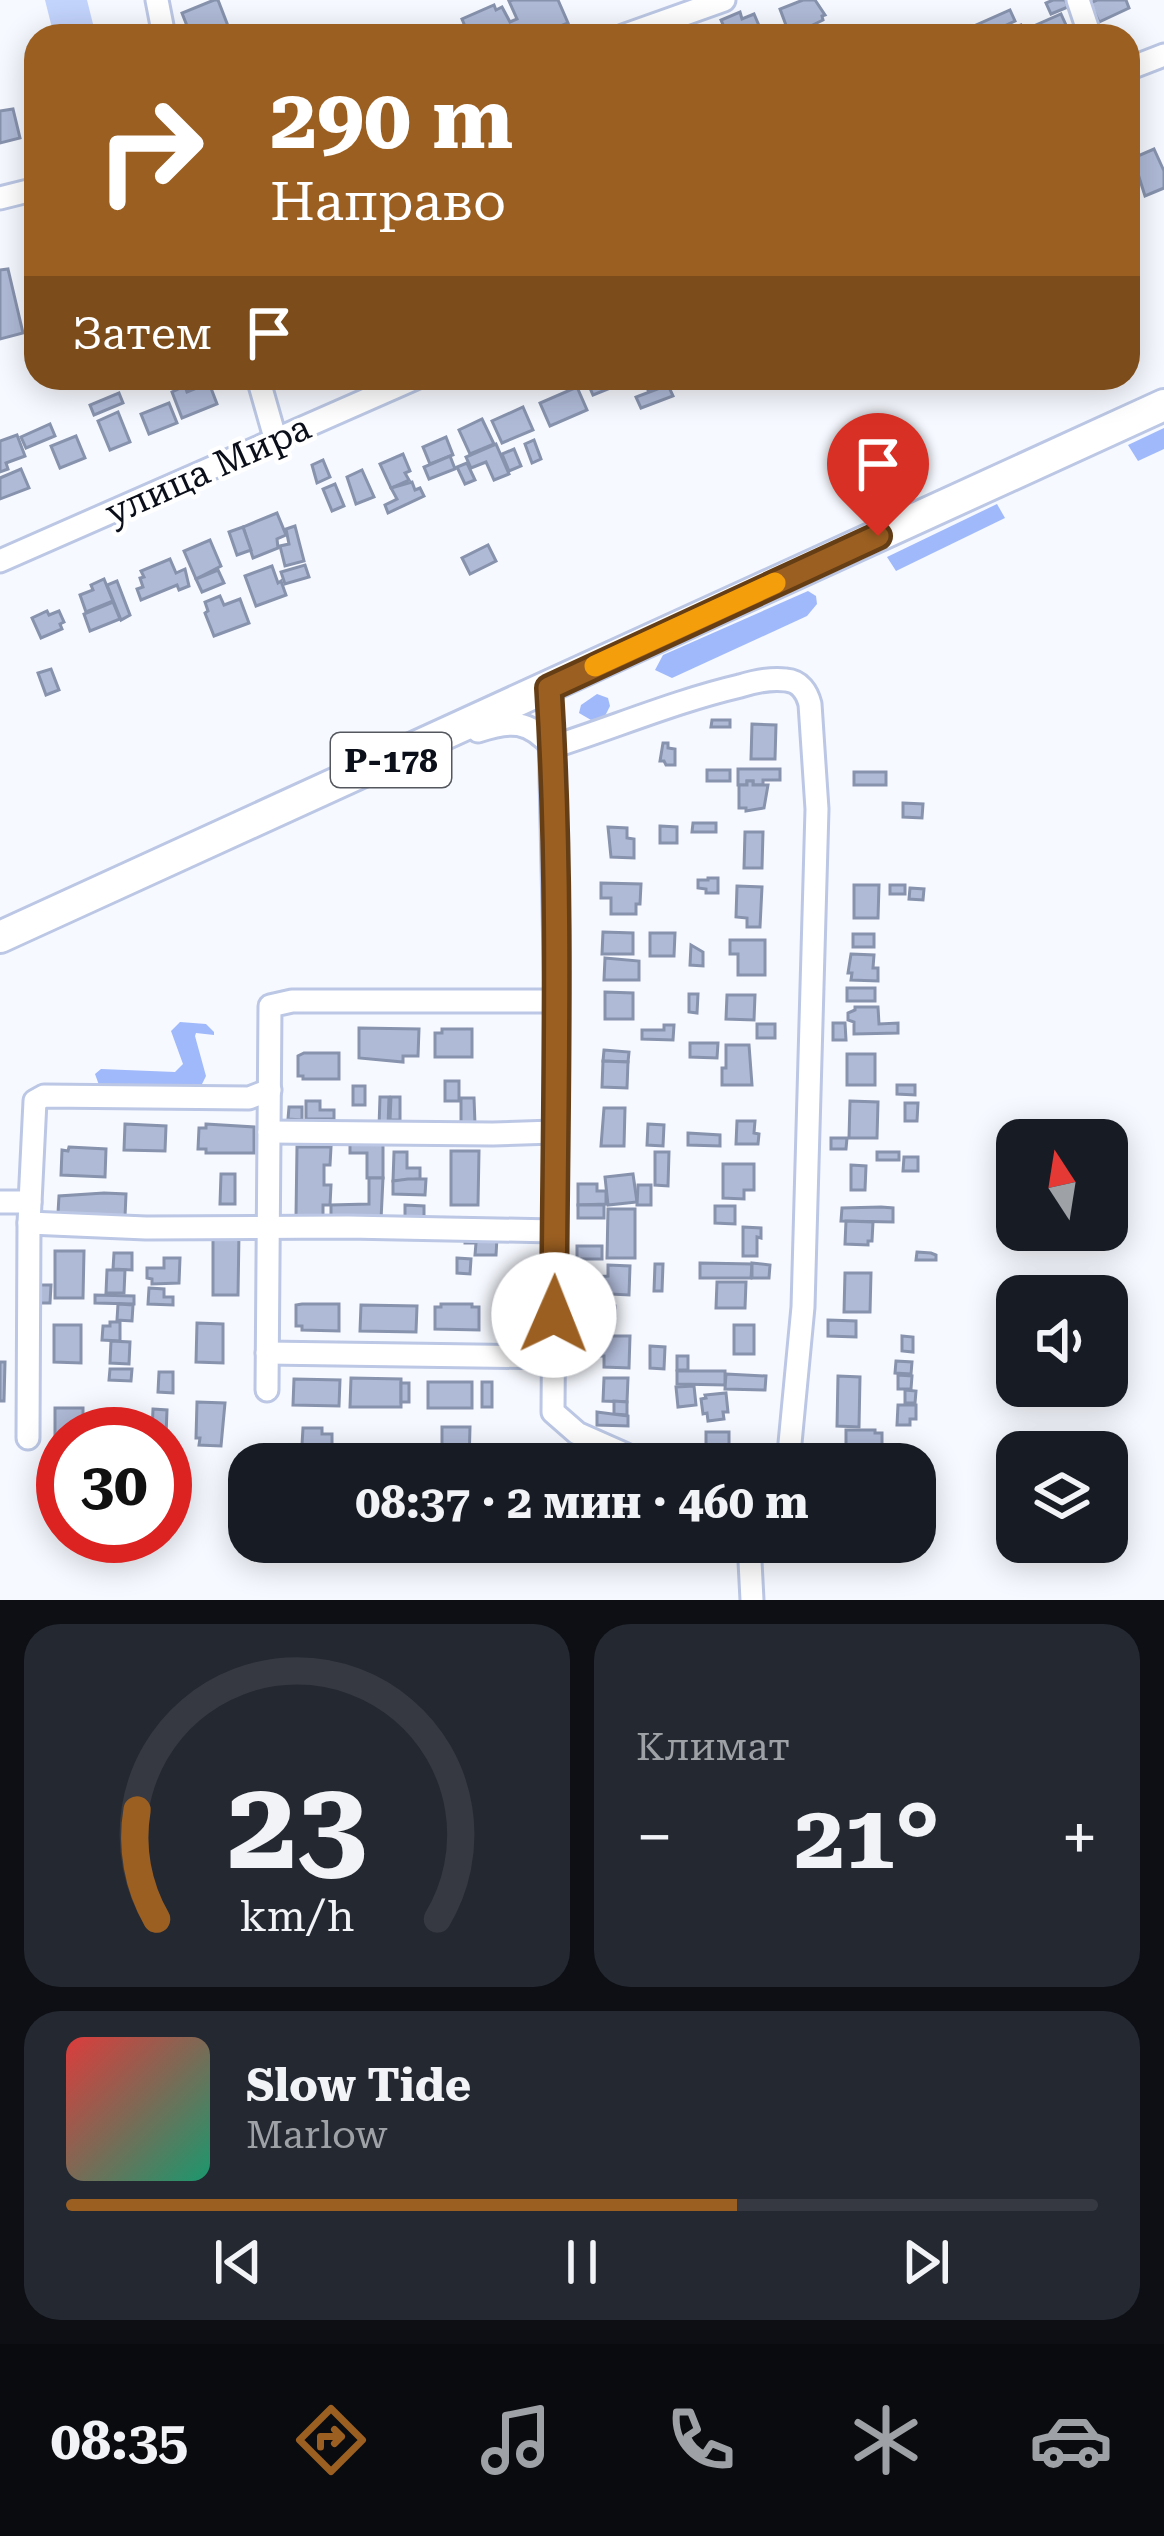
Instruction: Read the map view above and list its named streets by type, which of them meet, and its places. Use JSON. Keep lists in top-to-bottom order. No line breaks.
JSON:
{"streets":{"highway":["Р-178"],"street":["улица Мира"]},"north":"top","page":{"turn":["290 m","Направо"],"then":"Затем","limit":"30","trip":"08:37 · 2 мин · 460 m","tile":"Климат","heat":["−","21°","+"],"song":["Slow Tide","Marlow"],"tabs":"08:35","gauge":["23","km/h"]}}
